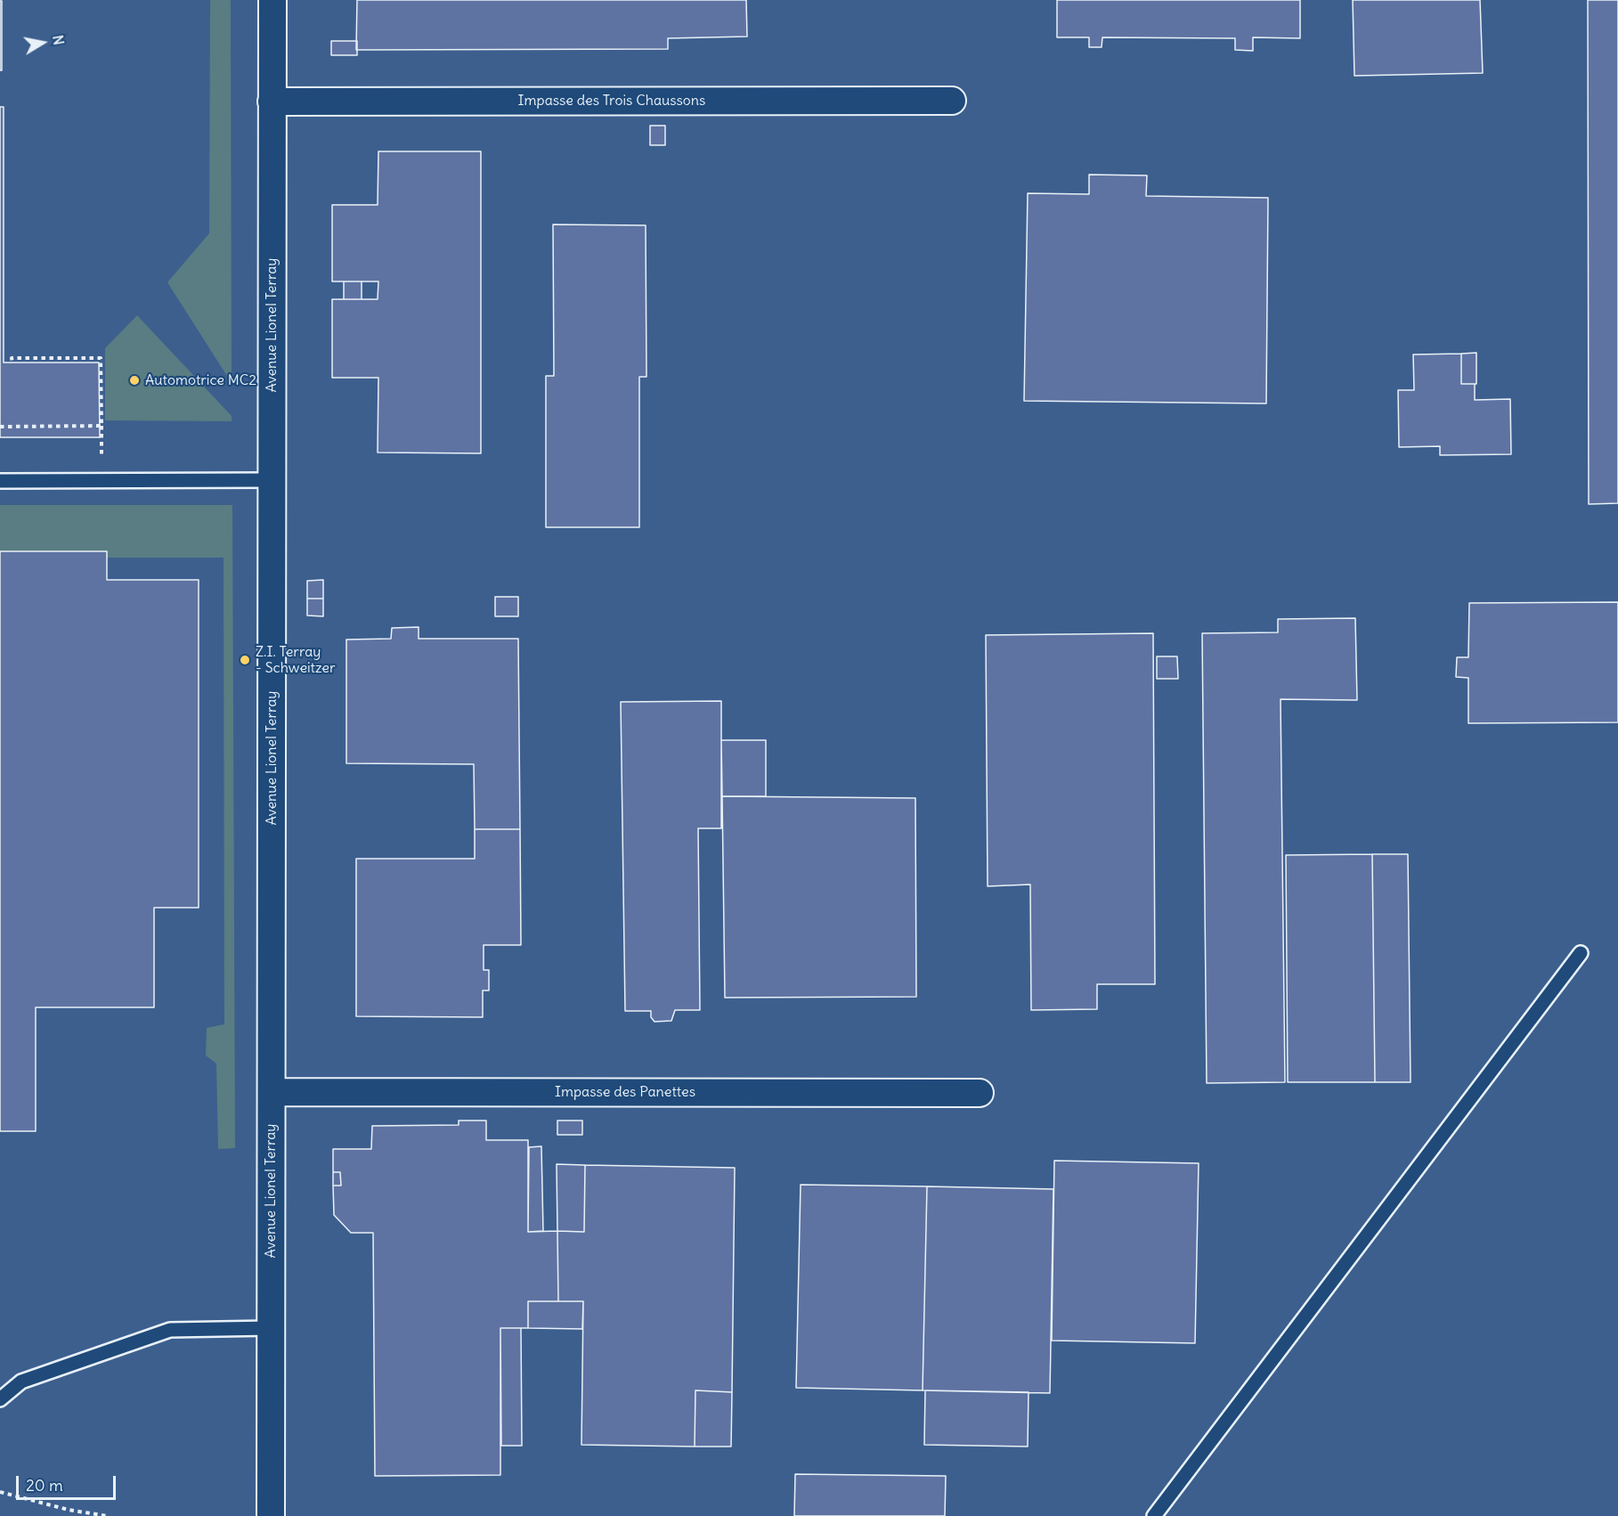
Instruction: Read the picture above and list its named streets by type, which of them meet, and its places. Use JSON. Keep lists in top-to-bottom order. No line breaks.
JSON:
{"streets":{"street":["Impasse des Trois Chaussons","Avenue Lionel Terray","Impasse des Panettes"]},"crossings":[["Impasse des Trois Chaussons","Avenue Lionel Terray"],["Avenue Lionel Terray","Impasse des Panettes"]],"places":["Automotrice MC2","Z.I. Terray - Schweitzer"],"scale_bar":"20 m","north":"right"}
